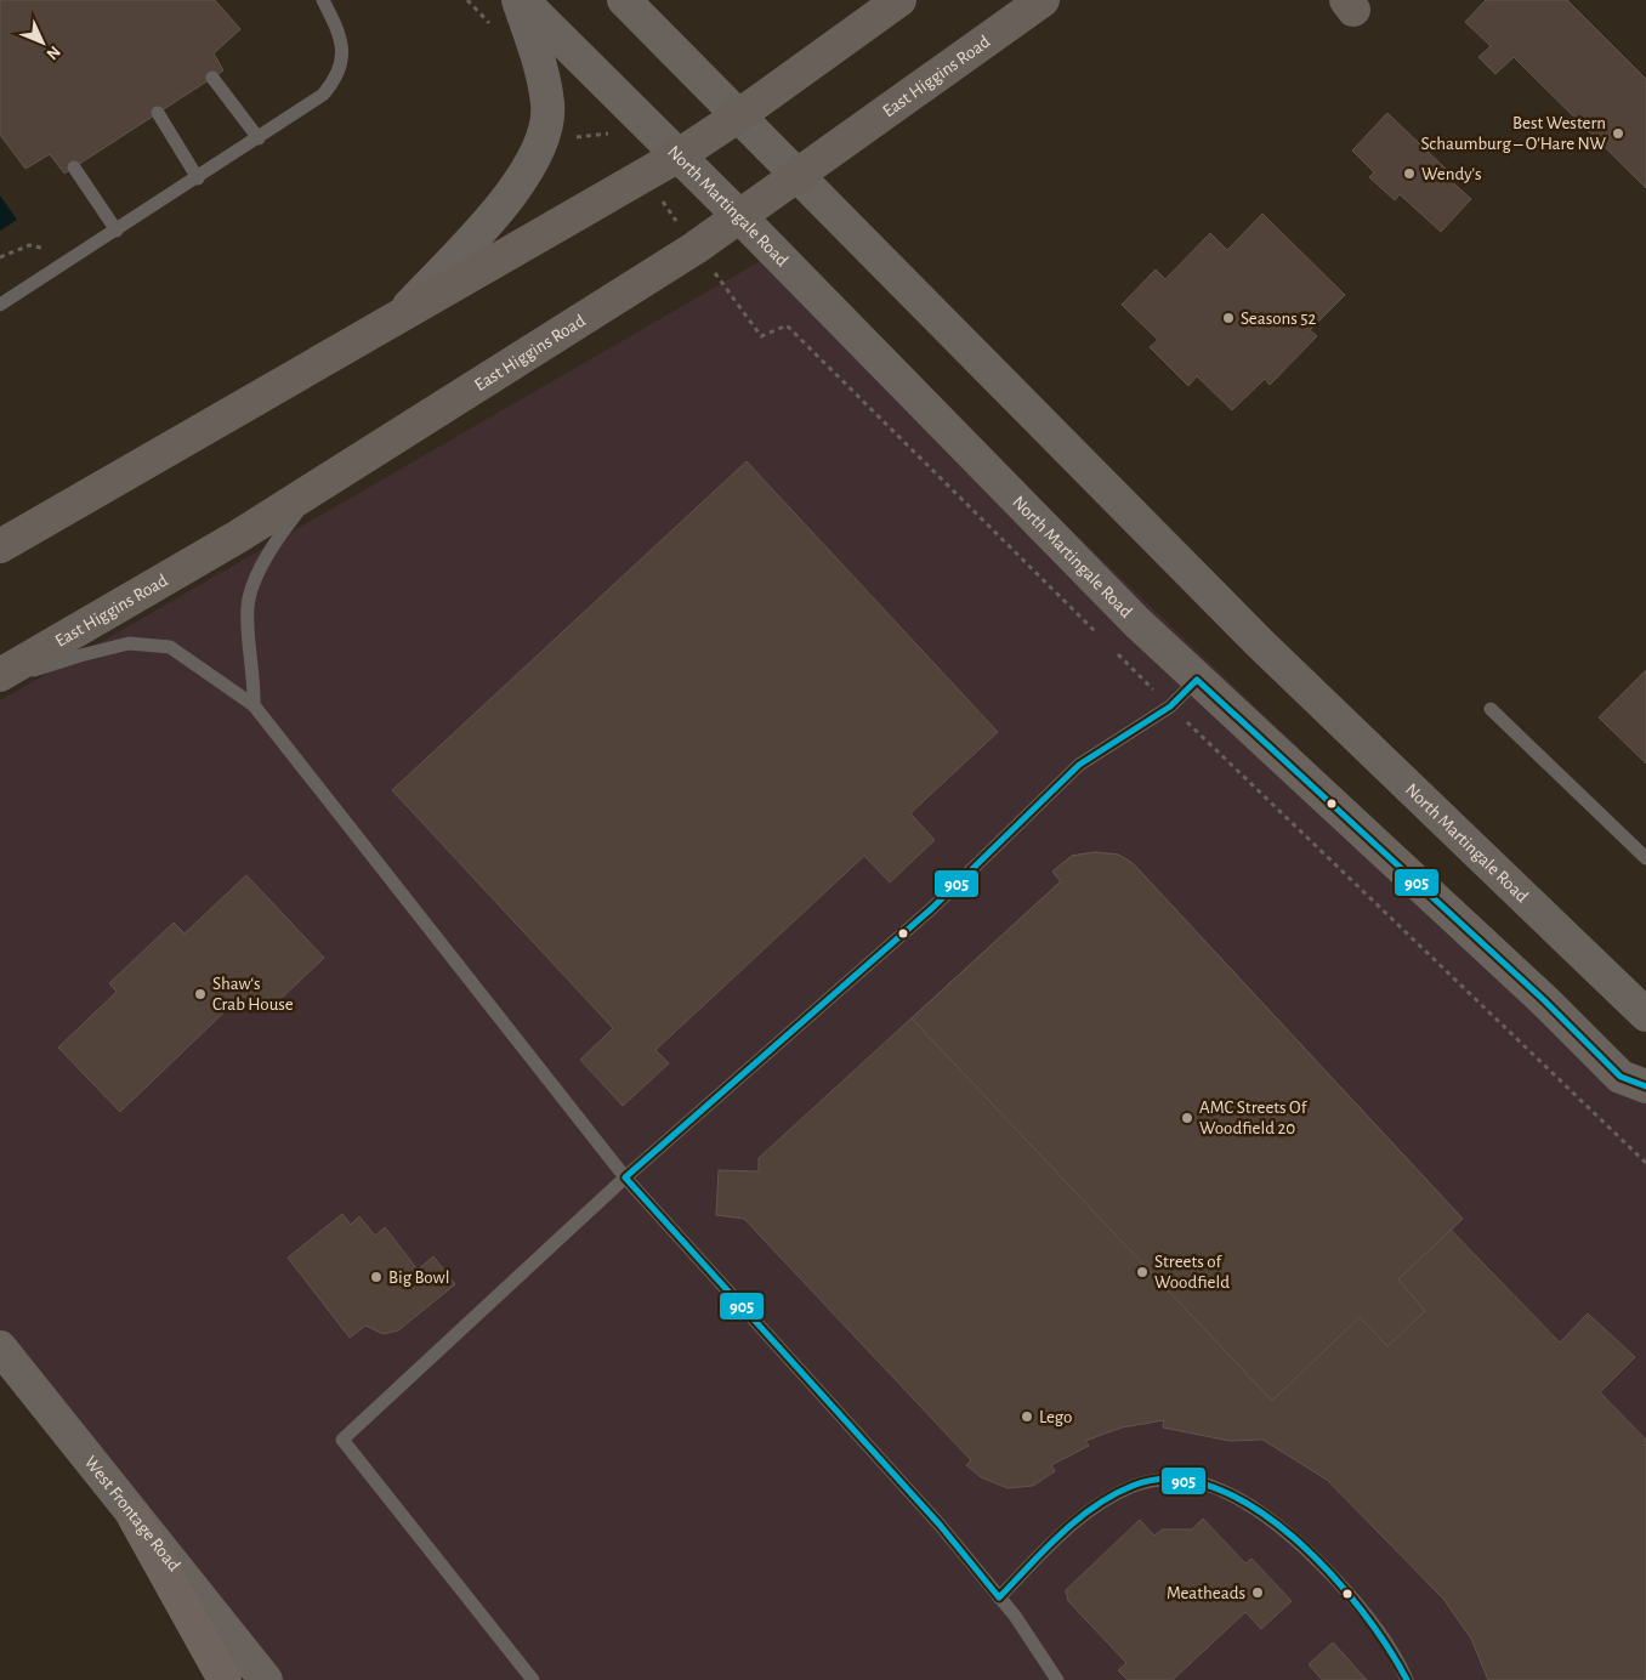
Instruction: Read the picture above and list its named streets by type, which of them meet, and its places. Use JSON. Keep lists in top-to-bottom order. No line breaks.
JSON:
{"streets":{"main road":["East Higgins Road"],"street":["North Martingale Road","West Frontage Road"]},"crossings":[["East Higgins Road","North Martingale Road"]],"places":["Best Western Schaumburg – O’Hare NW","Wendy's","Seasons 52","Shaw‘s Crab House","AMC Streets Of Woodfield 20","Streets of Woodfield","Big Bowl","Lego","Meatheads"],"lines":["transit line 905"],"north":"bottom right"}
